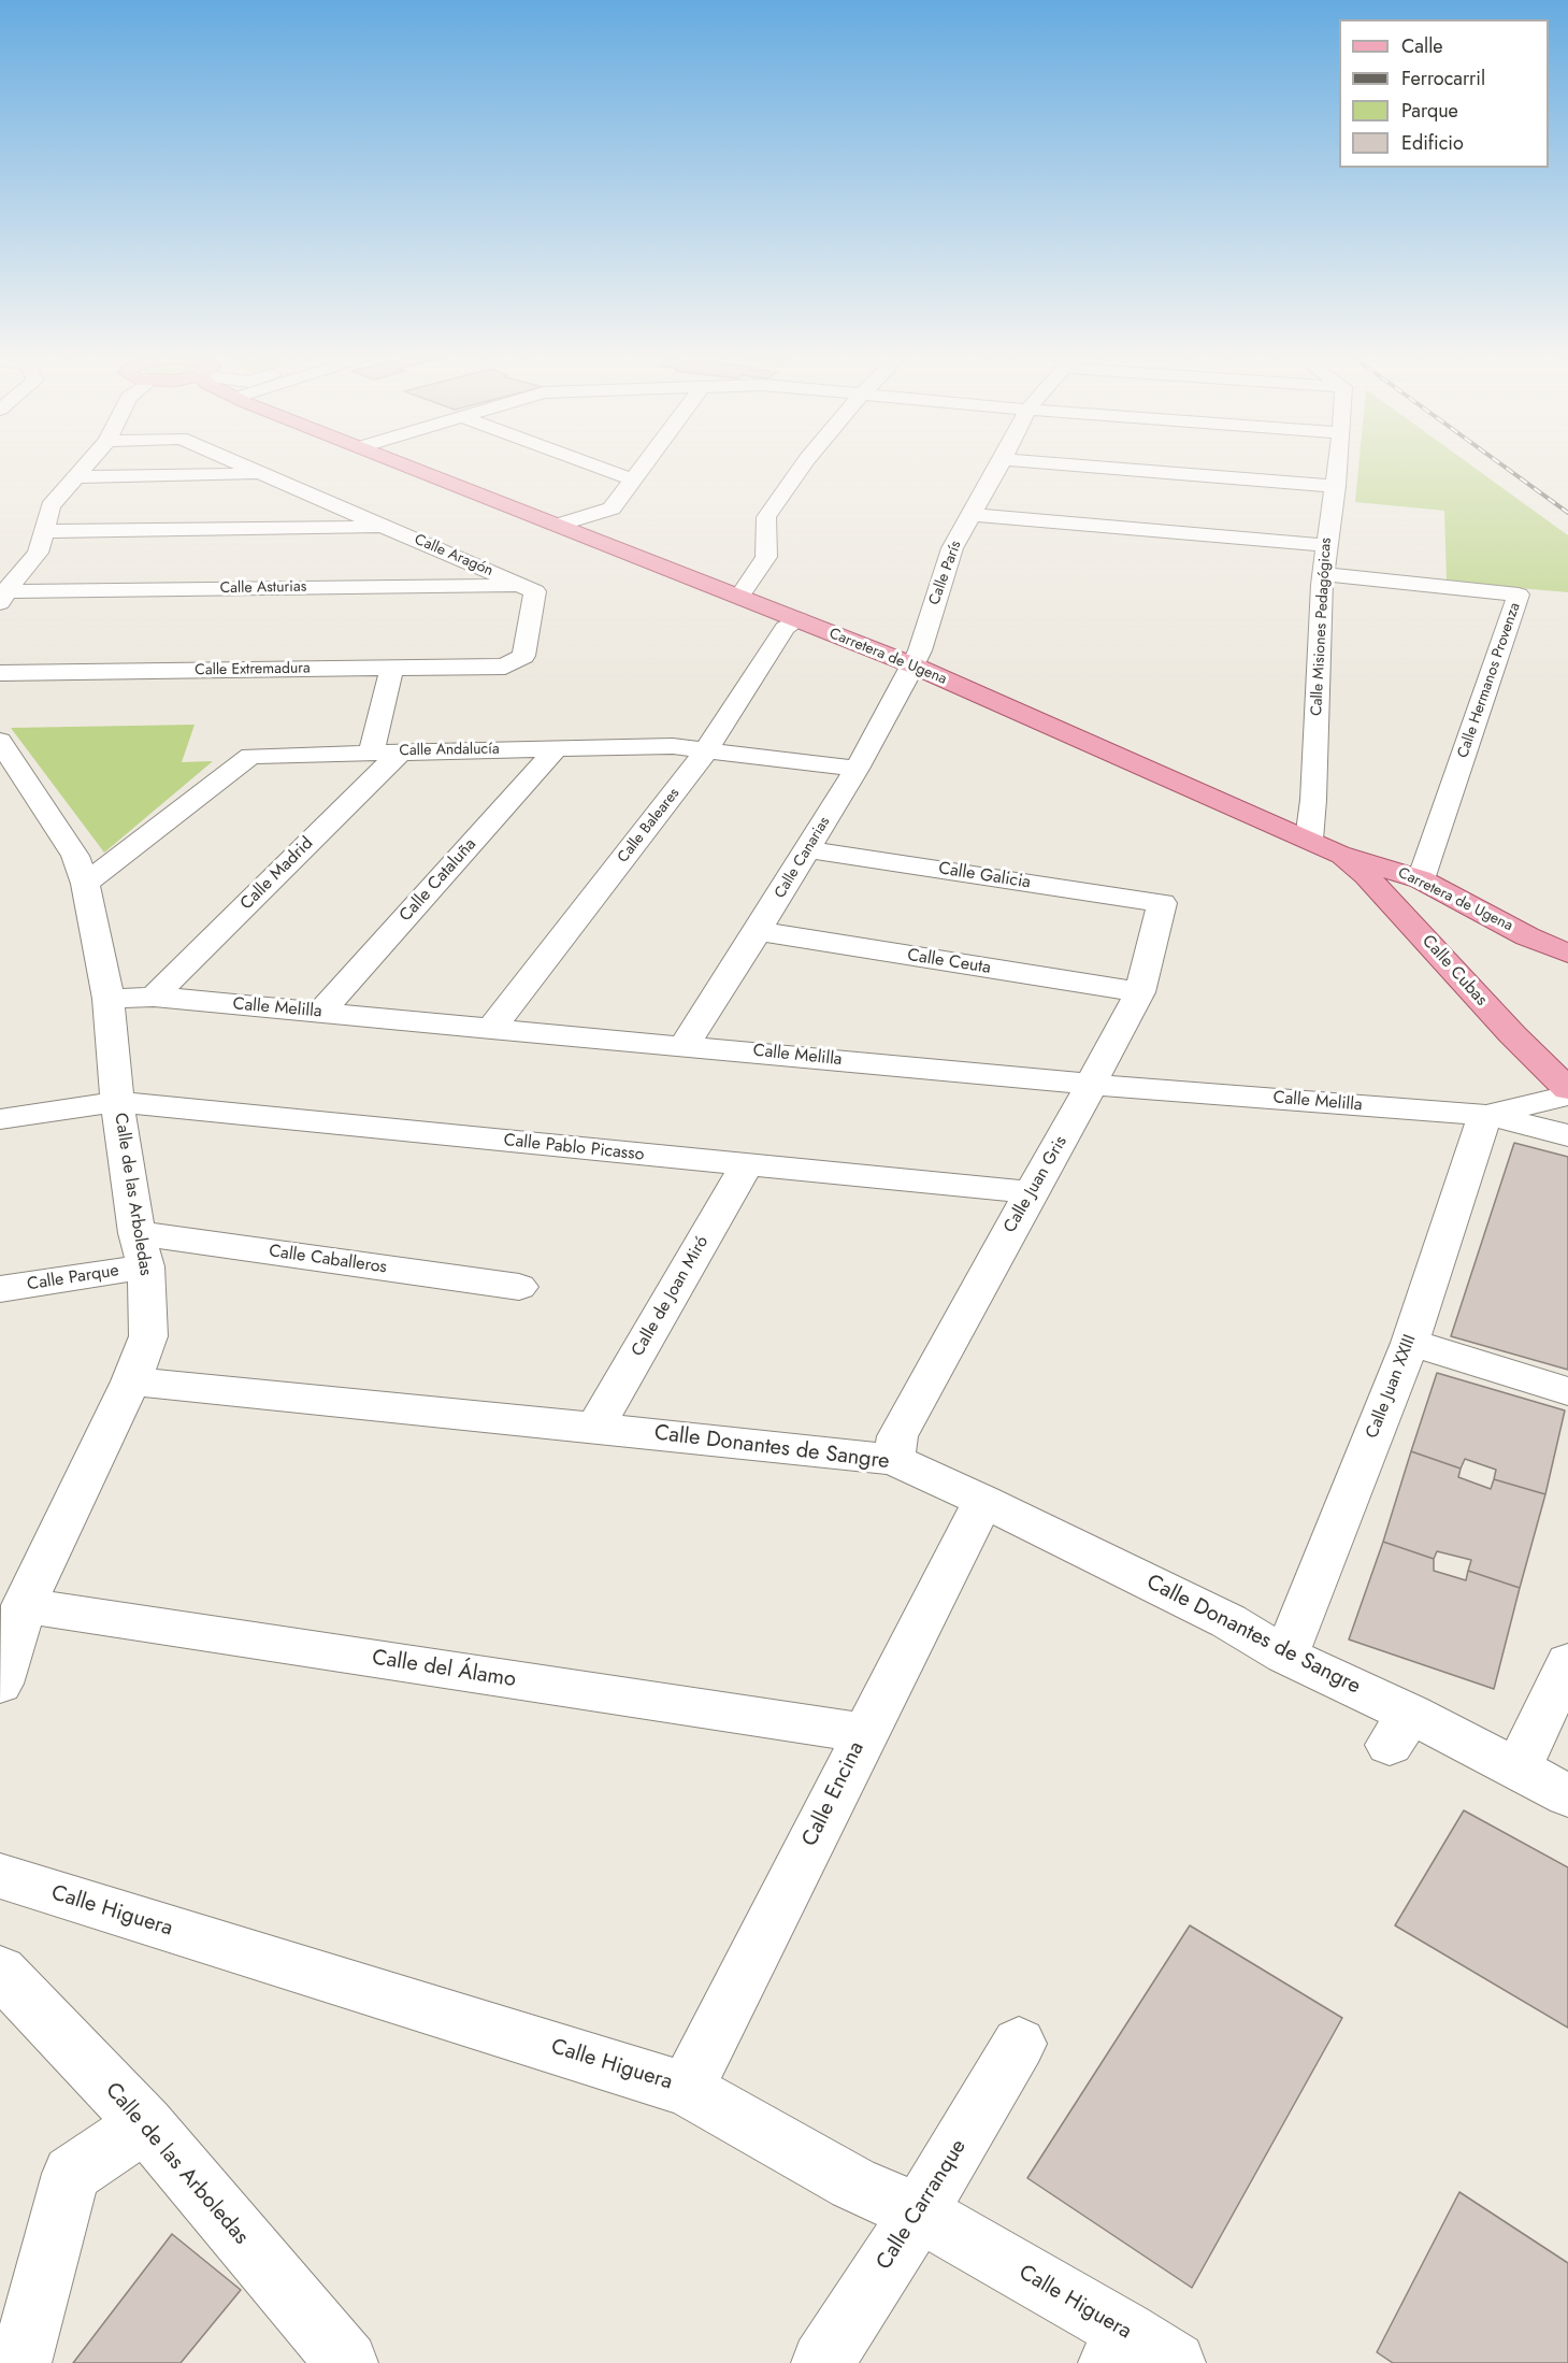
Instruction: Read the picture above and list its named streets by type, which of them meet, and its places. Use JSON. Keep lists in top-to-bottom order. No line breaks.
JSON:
{"streets":{"main road":["Carretera de Ugena","Calle Cubas"],"street":["Calle Aragón","Calle París","Calle Asturias","Calle Misiones Pedagógicas","Calle Extremadura","Calle Hermanos Provenza","Calle Andalucía","Calle Baleares","Calle Canarias","Calle Madrid","Calle Galicia","Calle Cataluña","Calle Ceuta","Calle Melilla","Calle Pablo Picasso","Calle Juan Gris","Calle de las Arboledas","Calle Caballeros","Calle Parque","Calle de Joan Miró","Calle Juan XXIII","Calle Donantes de Sangre","Calle del Álamo","Calle Encina","Calle Higuera","Calle Carranque"]},"crossings":[["Calle Aragón","Calle Asturias"],["Calle Aragón","Calle Extremadura"],["Calle París","Carretera de Ugena"],["Calle París","Calle Canarias"],["Calle Asturias","Calle Extremadura"],["Calle Misiones Pedagógicas","Carretera de Ugena"],["Calle Misiones Pedagógicas","Calle Hermanos Provenza"],["Carretera de Ugena","Calle Hermanos Provenza"],["Carretera de Ugena","Calle Baleares"],["Carretera de Ugena","Calle Canarias"],["Carretera de Ugena","Calle Cubas"],["Calle Andalucía","Calle Baleares"],["Calle Andalucía","Calle Canarias"],["Calle Andalucía","Calle Madrid"],["Calle Andalucía","Calle Cataluña"],["Calle Andalucía","Calle de las Arboledas"],["Calle Baleares","Calle Melilla"],["Calle Canarias","Calle Galicia"],["Calle Canarias","Calle Ceuta"],["Calle Canarias","Calle Melilla"],["Calle Madrid","Calle Melilla"],["Calle Galicia","Calle Juan Gris"],["Calle Cataluña","Calle Melilla"],["Calle Ceuta","Calle Juan Gris"],["Calle Melilla","Calle Juan Gris"],["Calle Melilla","Calle de las Arboledas"],["Calle Melilla","Calle Juan XXIII"],["Calle Pablo Picasso","Calle Juan Gris"],["Calle Pablo Picasso","Calle de las Arboledas"],["Calle Pablo Picasso","Calle de Joan Miró"],["Calle Juan Gris","Calle Donantes de Sangre"],["Calle de las Arboledas","Calle Caballeros"],["Calle de las Arboledas","Calle Parque"],["Calle de las Arboledas","Calle Donantes de Sangre"],["Calle de las Arboledas","Calle del Álamo"],["Calle Caballeros","Calle Parque"],["Calle de Joan Miró","Calle Donantes de Sangre"],["Calle Juan XXIII","Calle Donantes de Sangre"],["Calle Donantes de Sangre","Calle Encina"],["Calle del Álamo","Calle Encina"],["Calle Encina","Calle Higuera"],["Calle Higuera","Calle Carranque"]],"legend":["Calle","Ferrocarril","Parque","Edificio"]}
